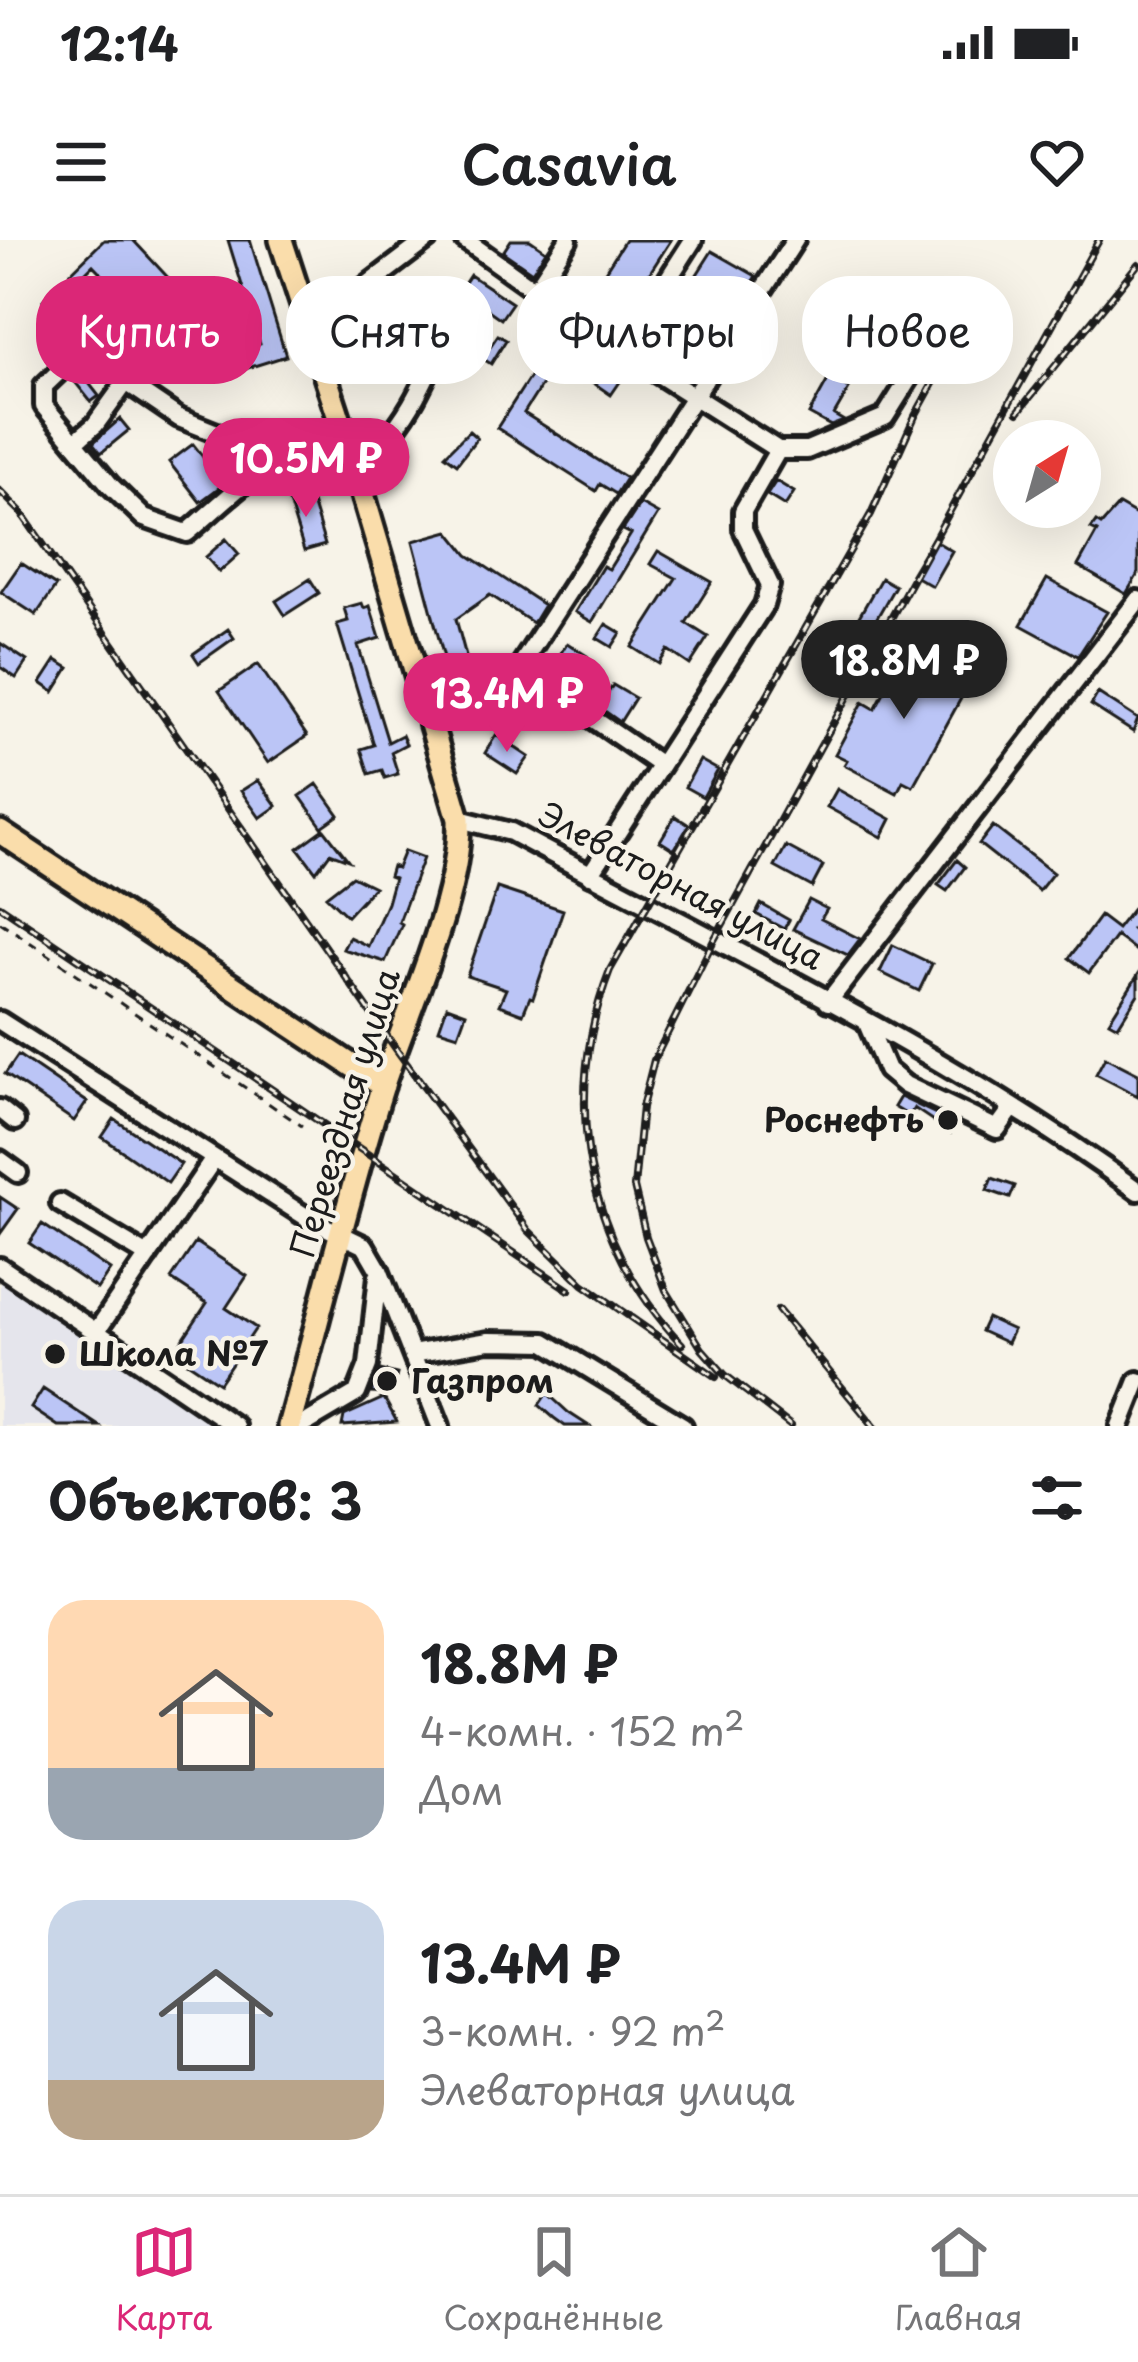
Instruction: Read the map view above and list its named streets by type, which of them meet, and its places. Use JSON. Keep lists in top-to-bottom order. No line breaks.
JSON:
{"streets":{"main road":["Переездная улица"],"street":["Элеваторная улица"]},"crossings":[["Элеваторная улица","Переездная улица"]],"places":["Роснефть","Школа №7","Газпром"],"north":"top right","page":{"status":"12:14","header":"Casavia","chip":["Купить","Снять","Фильтры","Новое"],"price":["10.5M ₽","18.8M ₽","13.4M ₽"],"heading":"Объектов: 3","list":[{"name":"18.8M ₽","note":"4-комн. · 152 m² · Дом"},{"name":"13.4M ₽","note":"3-комн. · 92 m² · Элеваторная улица"}],"tabs":["Карта","Сохранённые","Главная"]}}
